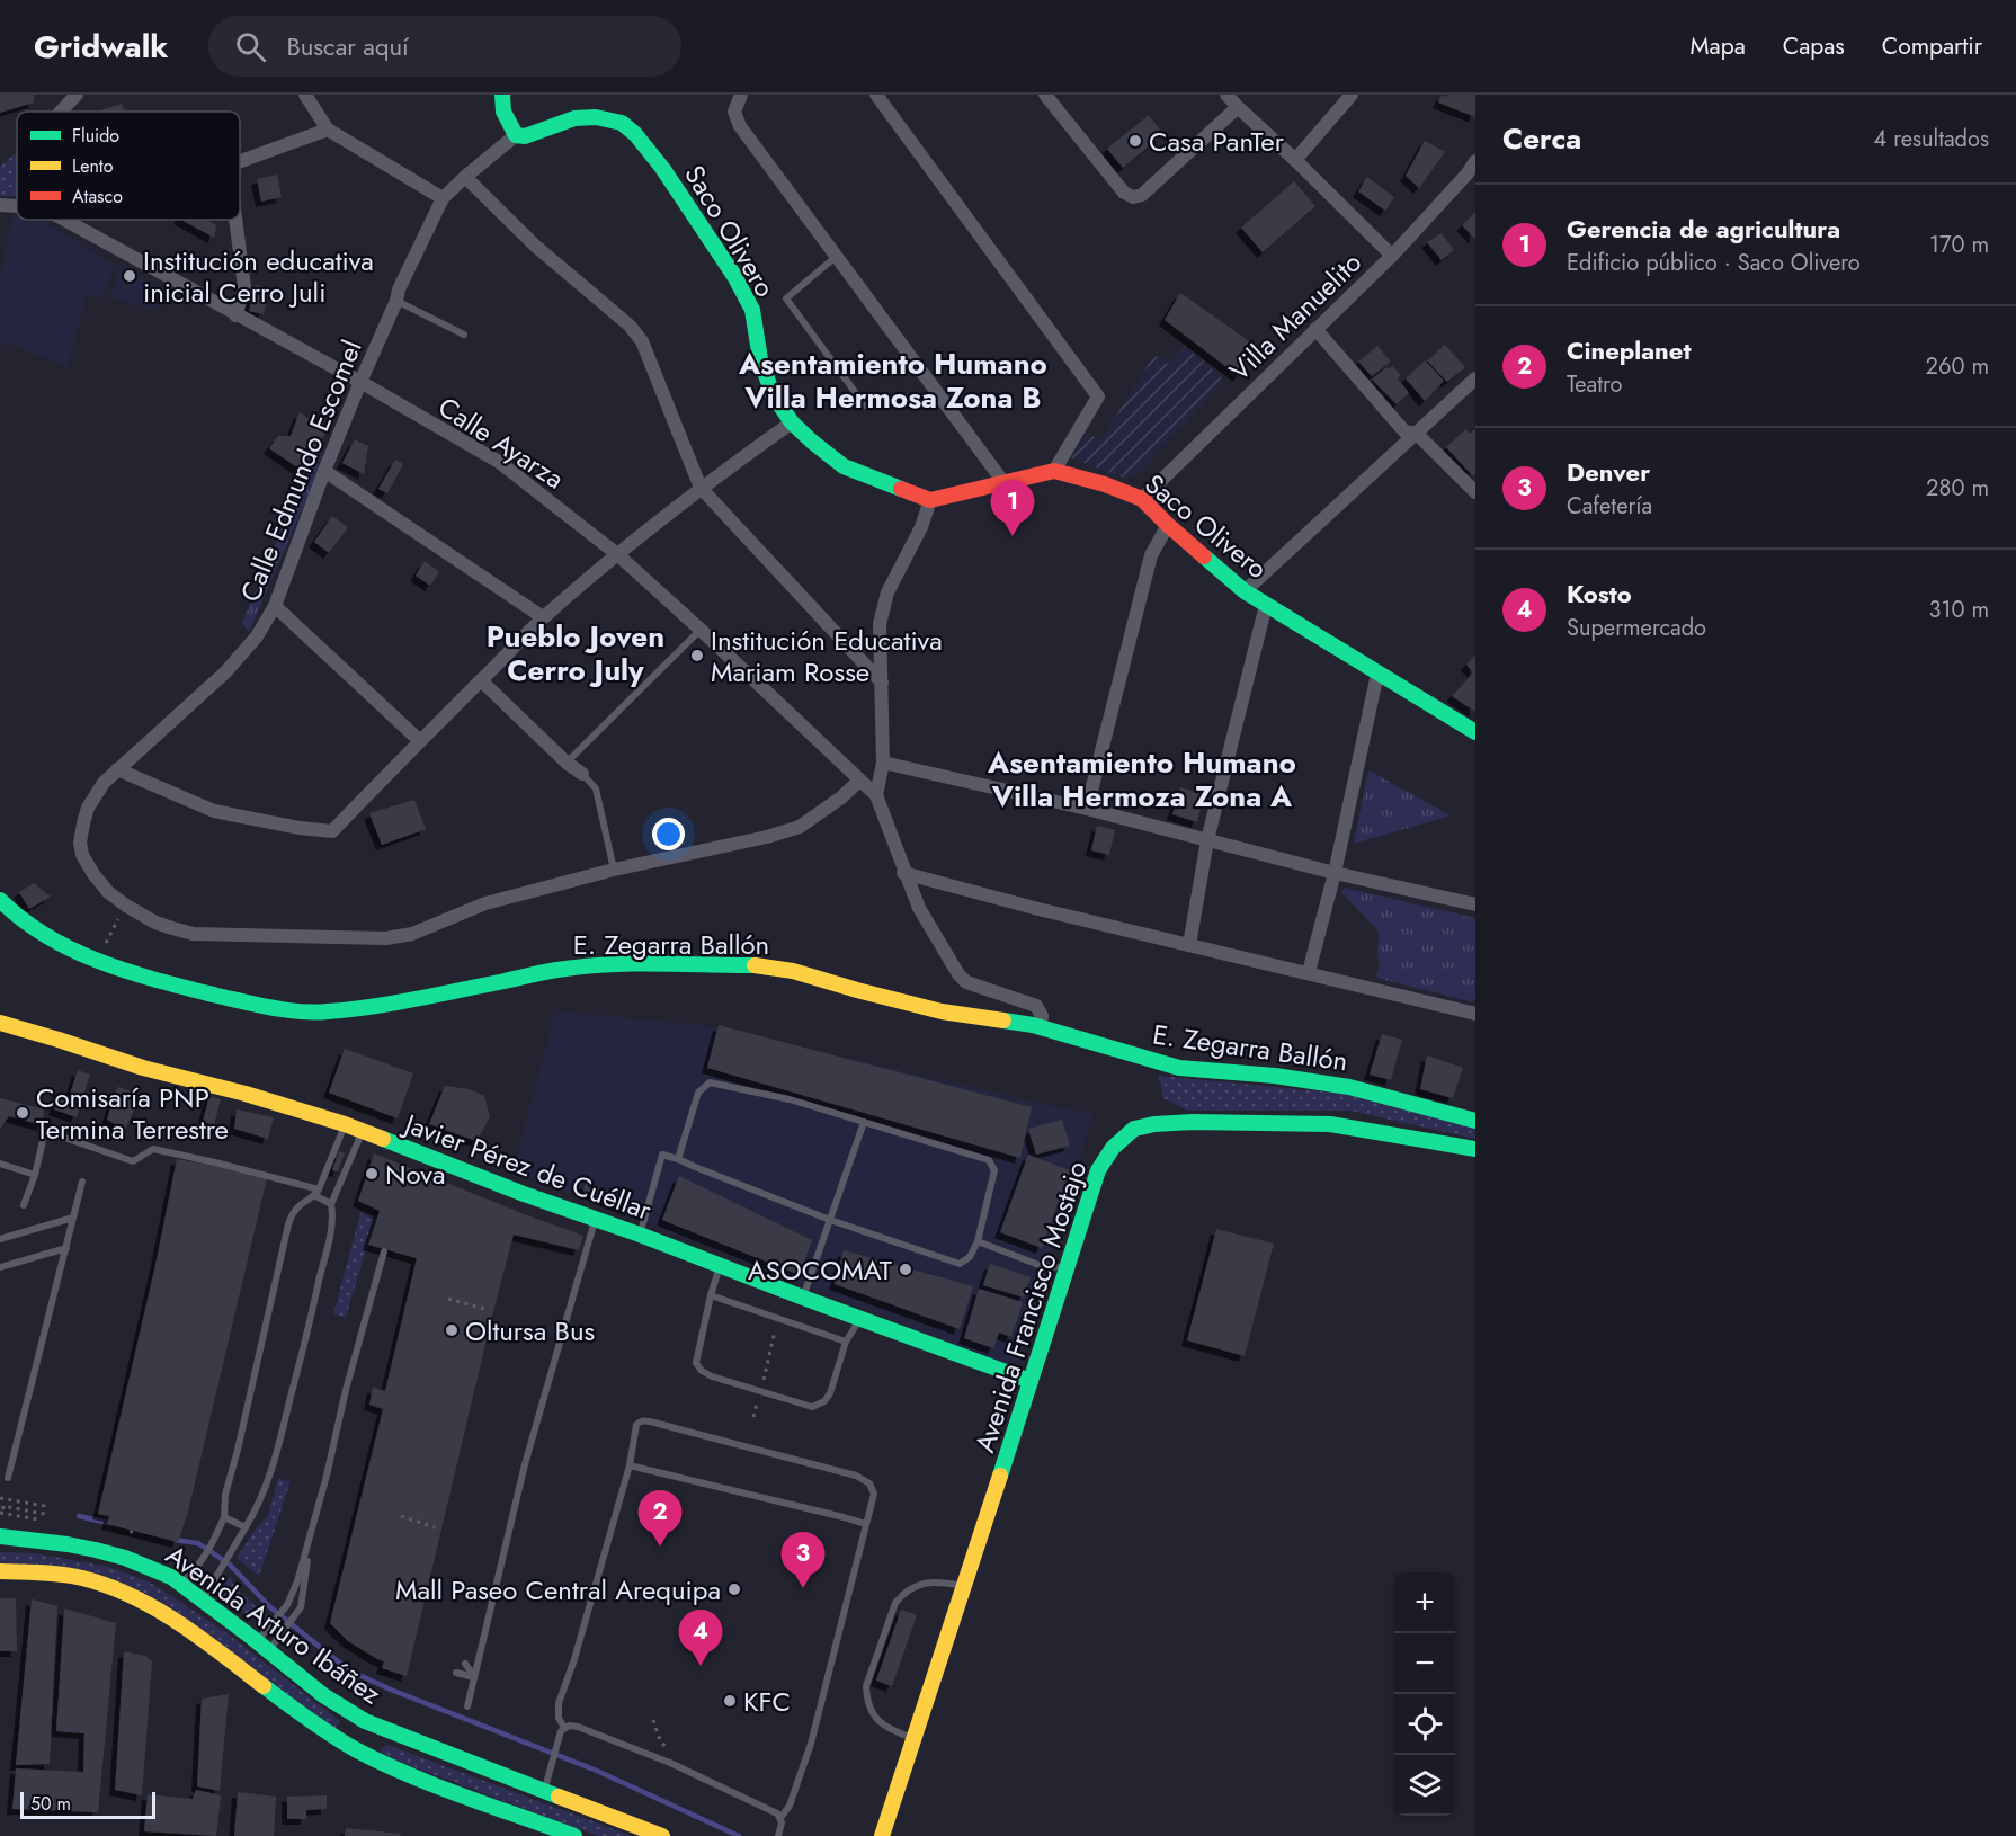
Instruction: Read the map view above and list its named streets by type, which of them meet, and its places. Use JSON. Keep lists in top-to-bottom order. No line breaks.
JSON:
{"streets":{"street":["Saco Olivero","Villa Manuelito","Calle Ayarza","Calle Edmundo Escomel","E. Zegarra Ballón","Javier Pérez de Cuéllar","Avenida Francisco Mostajo","Avenida Arturo Ibáñez"]},"crossings":[["Saco Olivero","Villa Manuelito"],["Saco Olivero","Calle Edmundo Escomel"],["Calle Ayarza","Calle Edmundo Escomel"],["Javier Pérez de Cuéllar","Avenida Francisco Mostajo"]],"districts":["Asentamiento Humano Villa Hermosa Zona B","Pueblo Joven Cerro July","Asentamiento Humano Villa Hermoza Zona A"],"places":["Casa PanTer","Institución educativa inicial Cerro Juli","Institución Educativa Mariam Rosse","Comisaría PNP Termina Terrestre","Nova","ASOCOMAT","Oltursa Bus","Mall Paseo Central Arequipa","KFC"],"legend":["Fluido","Lento","Atasco"],"scale_bar":"50 m","page":{"header":"Gridwalk","search":"Buscar aquí","nav":["Mapa","Capas","Compartir"],"heading":["Cerca","4 resultados"],"list":[{"mark":"1","name":"Gerencia de agricultura","note":"Edificio público · Saco Olivero","value":"170 m"},{"mark":"2","name":"Cineplanet","note":"Teatro","value":"260 m"},{"mark":"3","name":"Denver","note":"Cafetería","value":"280 m"},{"mark":"4","name":"Kosto","note":"Supermercado","value":"310 m"}],"pins":["1","2","3","4"],"map_buttons":["+","−"],"scale":"50 m"}}
